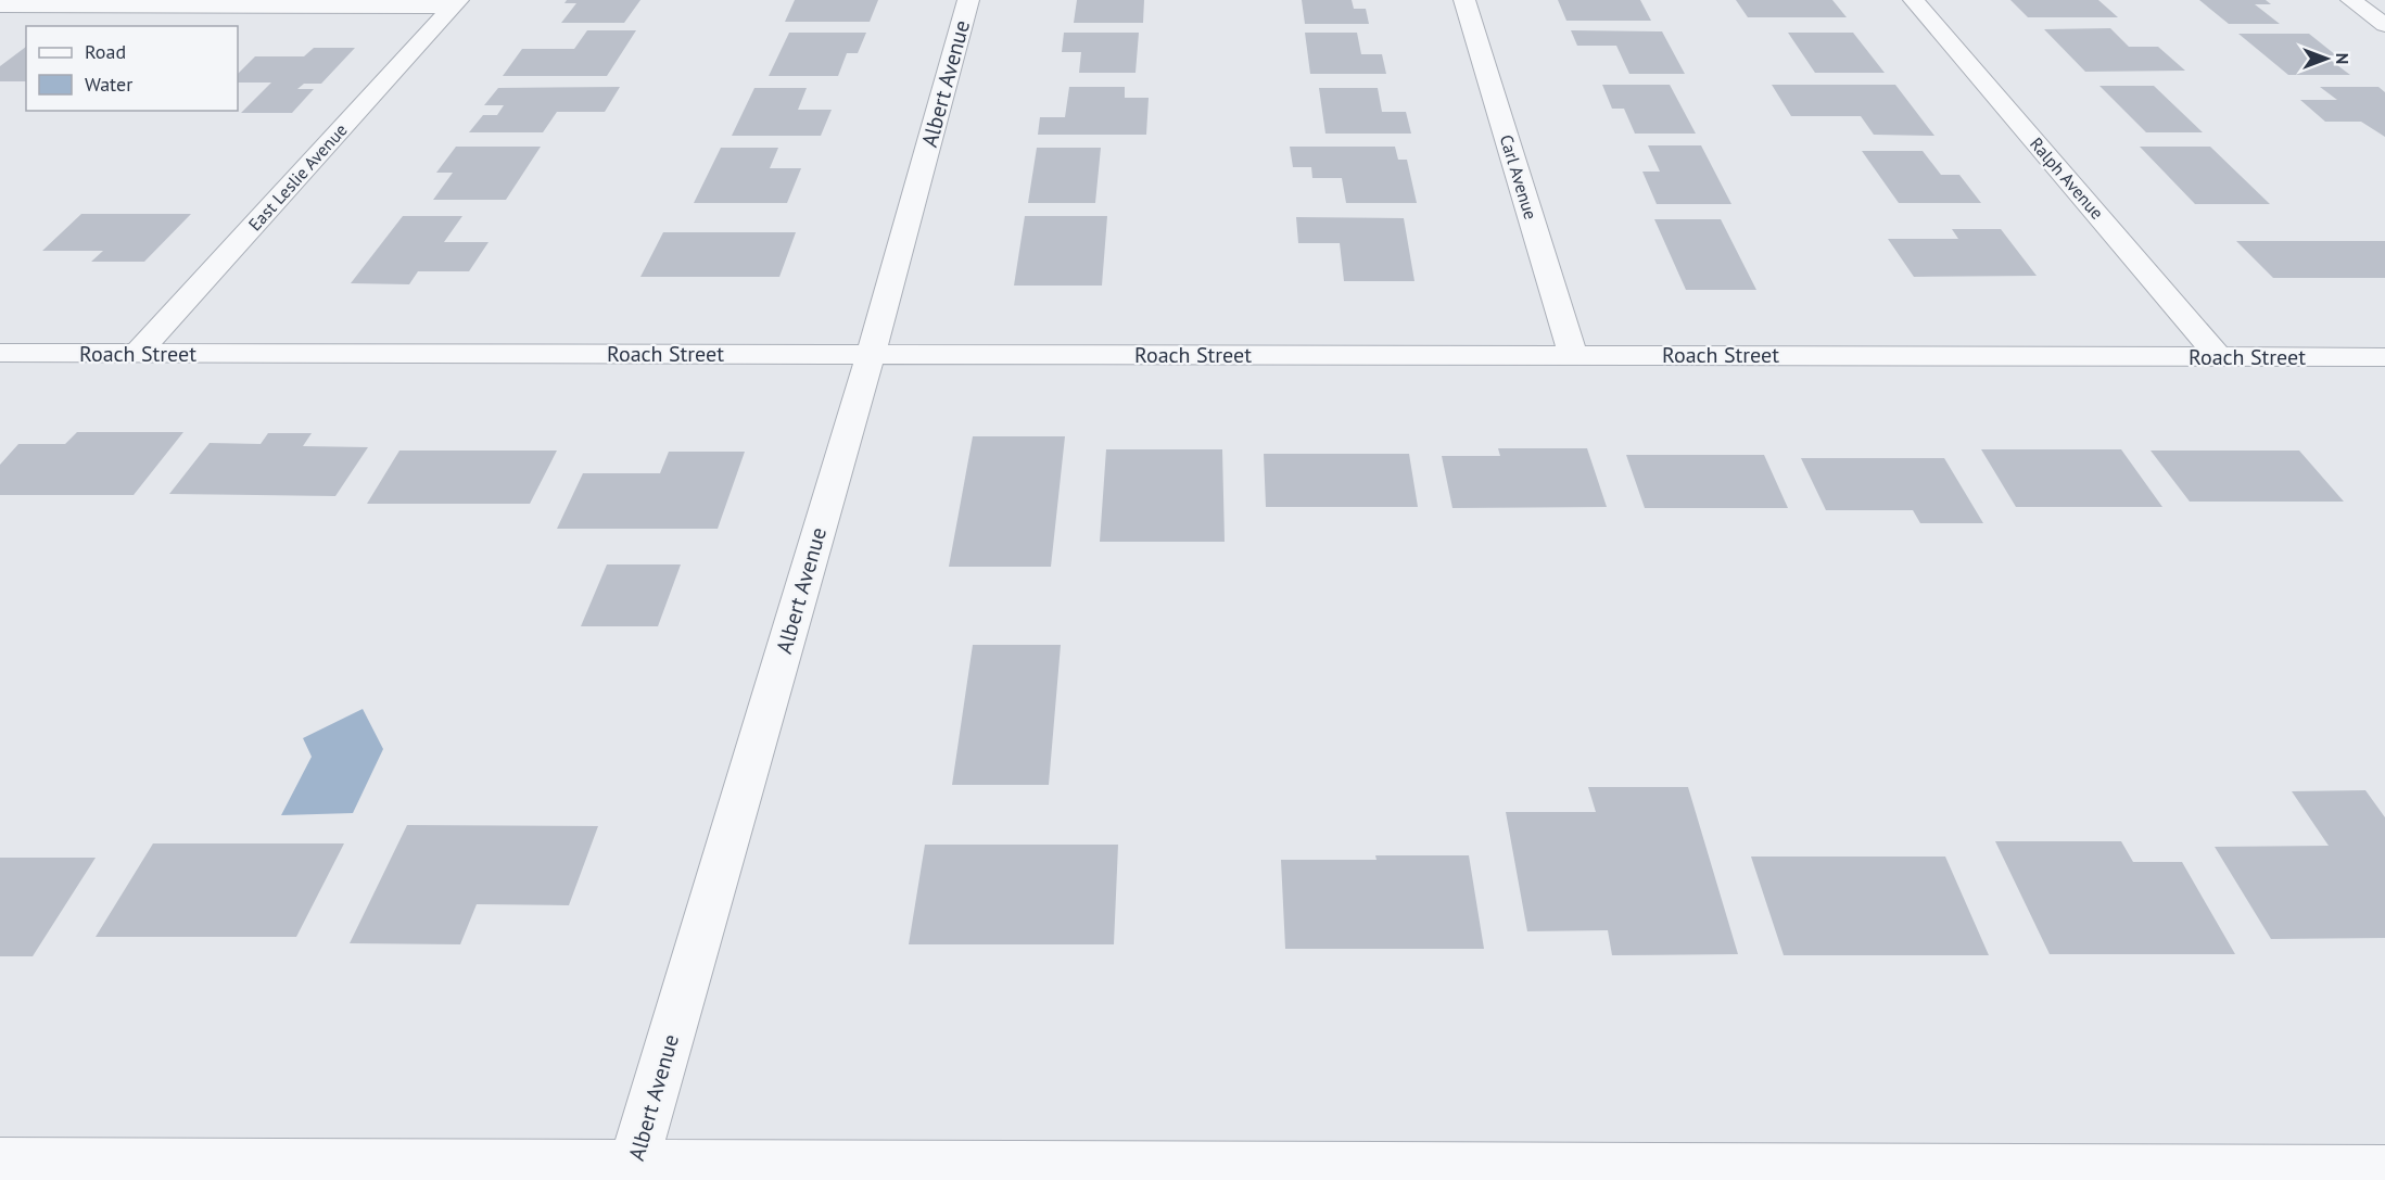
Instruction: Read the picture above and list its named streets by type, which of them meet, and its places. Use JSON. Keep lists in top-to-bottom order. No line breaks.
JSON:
{"streets":{"street":["Albert Avenue","East Leslie Avenue","Carl Avenue","Ralph Avenue","Roach Street"]},"crossings":[["Albert Avenue","Roach Street"],["East Leslie Avenue","Roach Street"],["Carl Avenue","Roach Street"],["Ralph Avenue","Roach Street"]],"legend":["Road","Water"],"north":"right"}
